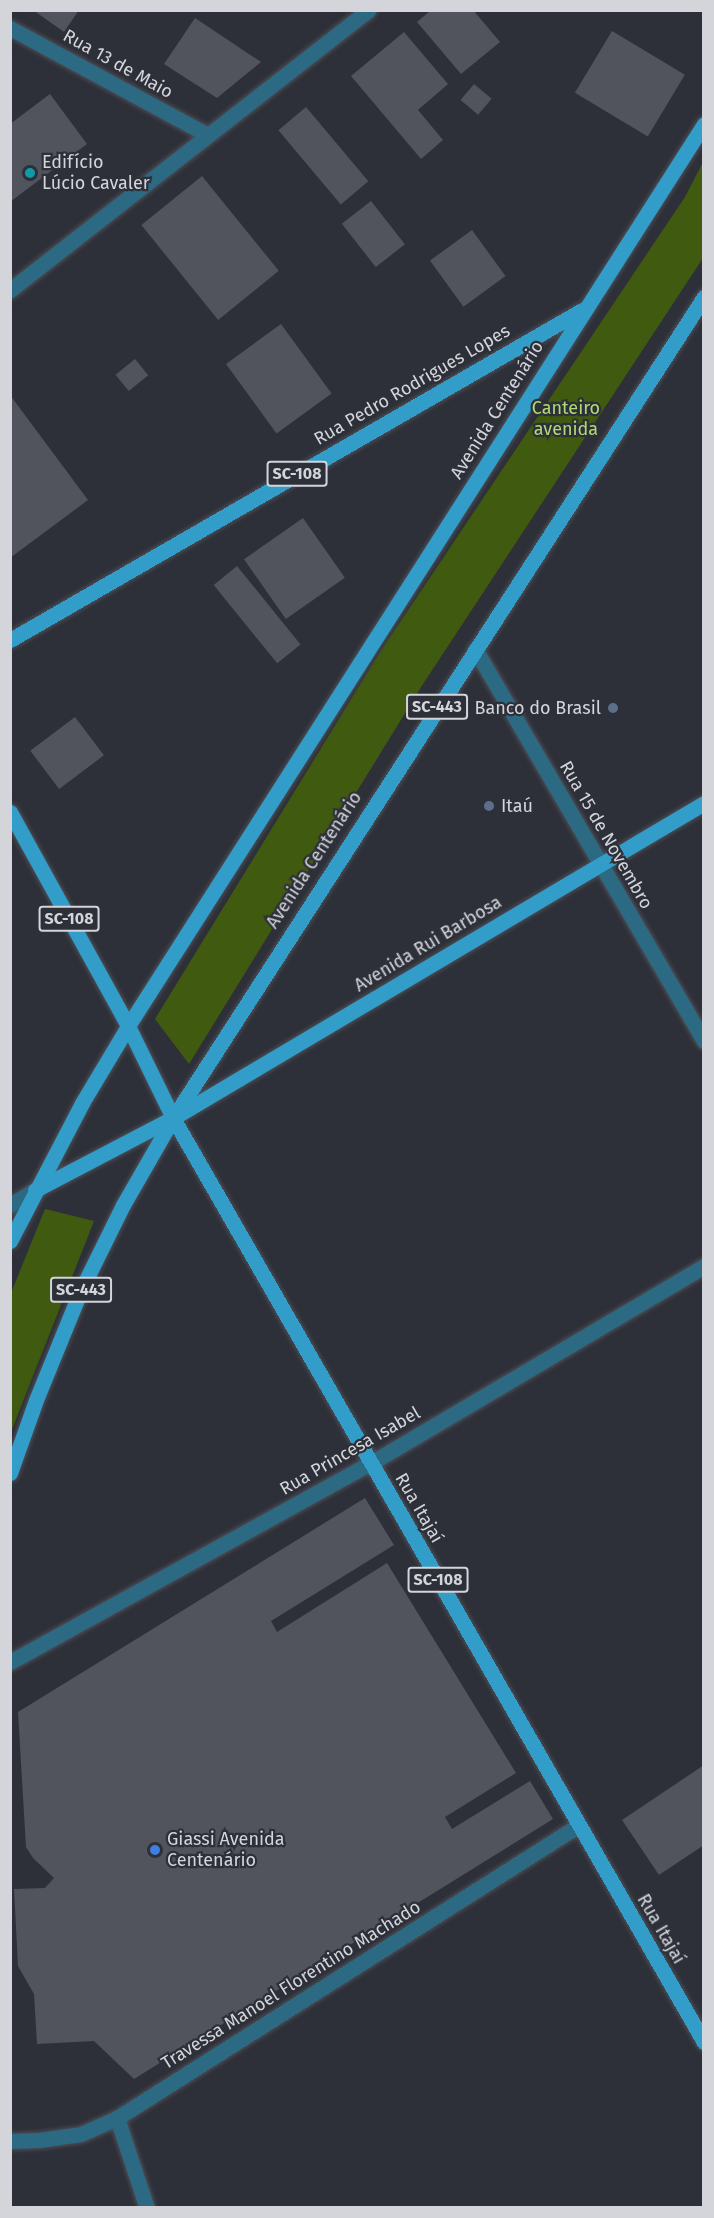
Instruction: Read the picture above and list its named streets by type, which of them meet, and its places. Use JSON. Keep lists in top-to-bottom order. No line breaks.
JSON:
{"streets":{"main road":["Rua Pedro Rodrigues Lopes","Avenida Centenário","SC-108","SC-443","Avenida Rui Barbosa","Rua Itajaí"],"street":["Rua 13 de Maio","Rua 15 de Novembro","Rua Princesa Isabel","Travessa Manoel Florentino Machado"]},"crossings":[["Rua Pedro Rodrigues Lopes","Avenida Centenário"],["Avenida Centenário","SC-108"],["Avenida Centenário","Rua 15 de Novembro"],["Avenida Centenário","Avenida Rui Barbosa"],["Avenida Centenário","Rua Itajaí"],["SC-108","Rua Itajaí"],["Rua 15 de Novembro","Avenida Rui Barbosa"],["Avenida Rui Barbosa","Rua Itajaí"],["Rua Princesa Isabel","Rua Itajaí"],["Rua Itajaí","Travessa Manoel Florentino Machado"]],"parks":["Canteiro avenida"],"places":["Edifício Lúcio Cavaler","Banco do Brasil","Itaú","Giassi Avenida Centenário"]}
